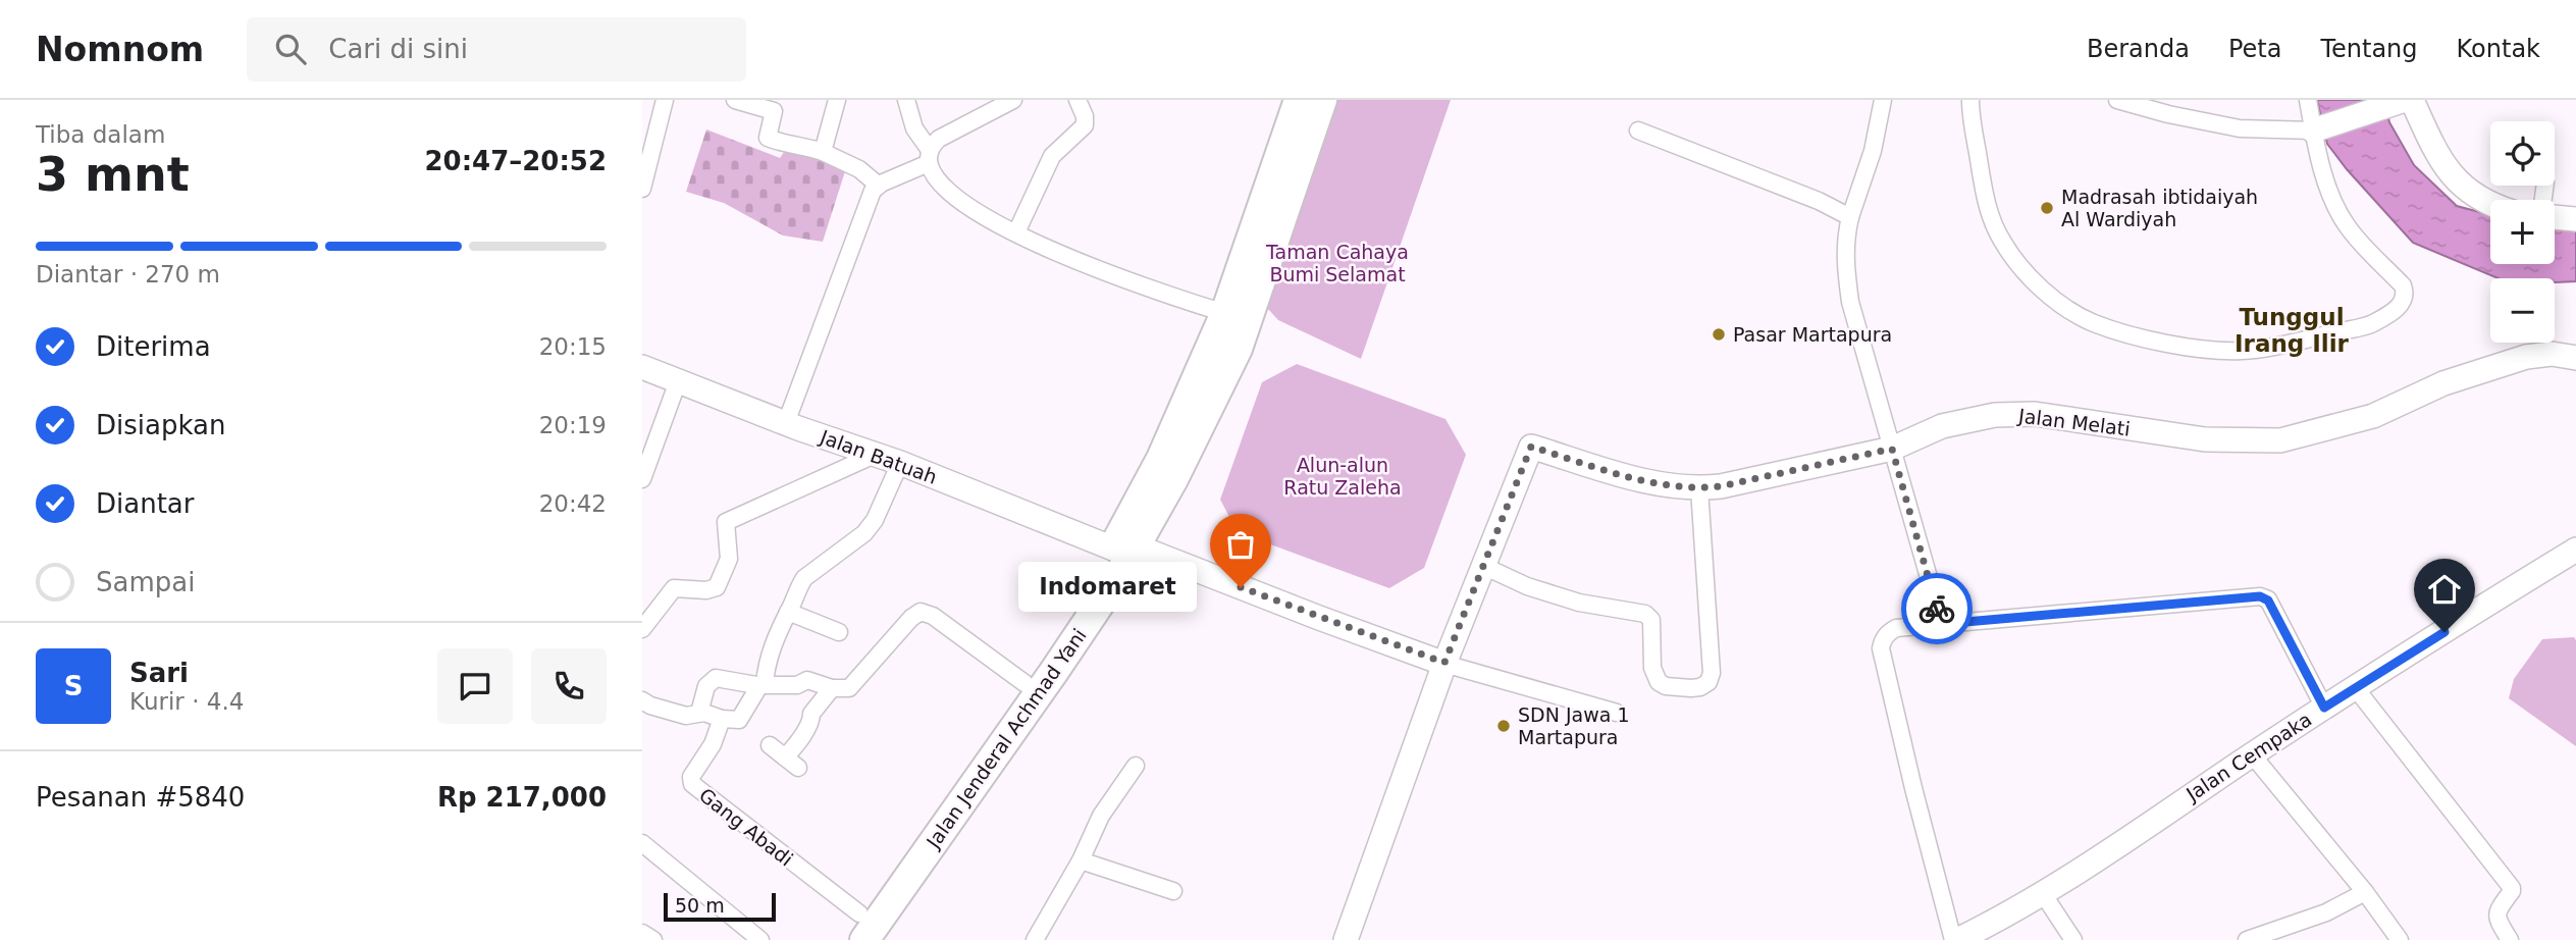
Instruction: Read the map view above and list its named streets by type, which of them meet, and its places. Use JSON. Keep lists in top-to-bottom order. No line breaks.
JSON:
{"streets":{"highway":["Jalan Jenderal Achmad Yani"],"street":["Jalan Melati","Jalan Batuah","Jalan Cempaka","Gang Abadi"]},"crossings":[["Jalan Batuah","Jalan Jenderal Achmad Yani"],["Jalan Jenderal Achmad Yani","Gang Abadi"]],"districts":["Tunggul Irang Ilir"],"parks":["Taman Cahaya Bumi Selamat","Alun-alun Ratu Zaleha"],"places":["Madrasah ibtidaiyah Al Wardiyah","Pasar Martapura","Indomaret","SDN Jawa 1 Martapura"],"scale_bar":"50 m","page":{"header":"Nomnom","search":"Cari di sini","nav":["Beranda","Peta","Tentang","Kontak"],"heading":["3 mnt","Tiba dalam","20:47–20:52"],"panel":["Sari","Kurir · 4.4","Pesanan #5840","Rp 217,000"],"map_buttons":["+","−"],"bar":"Diantar · 270 m","list":[["Diterima","20:15"],["Disiapkan","20:19"],["Diantar","20:42"],"Sampai"],"bubble":"Indomaret","round":"S","scale":"50 m"}}
